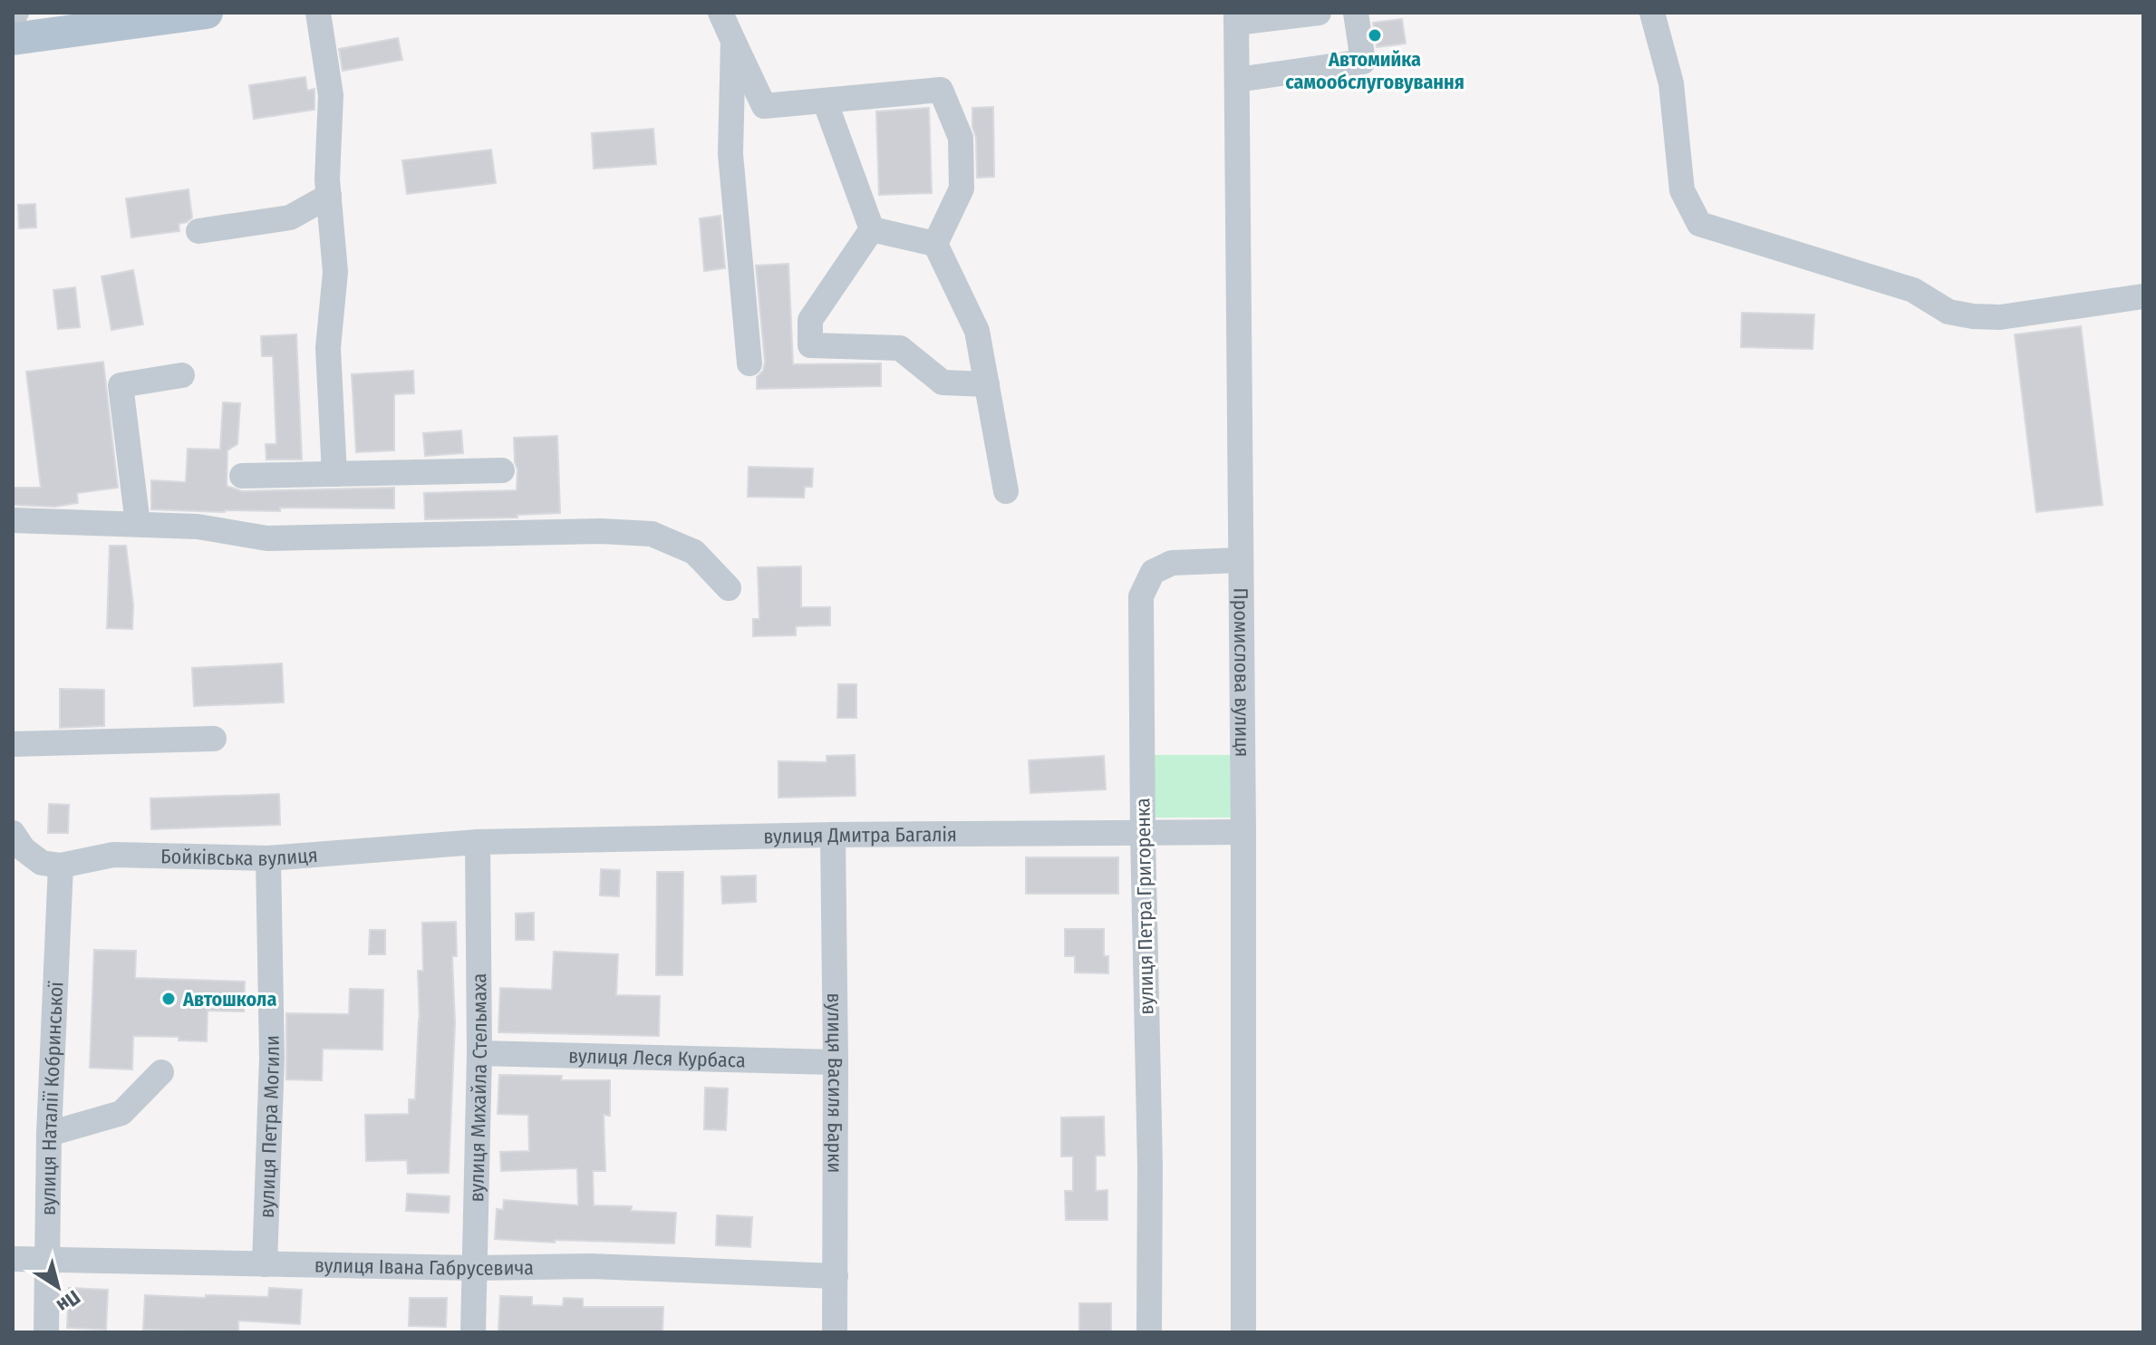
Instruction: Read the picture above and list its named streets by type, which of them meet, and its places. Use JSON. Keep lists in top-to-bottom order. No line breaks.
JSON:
{"streets":{"street":["Промислова вулиця","вулиця Дмитра Багалія","Бойківська вулиця","вулиця Петра Григоренка","вулиця Леся Курбаса","вулиця Василя Барки","вулиця Михайла Стельмаха","вулиця Наталії Кобринської","вулиця Петра Могили","вулиця Івана Габрусевича"]},"crossings":[["Промислова вулиця","вулиця Дмитра Багалія"],["Промислова вулиця","вулиця Петра Григоренка"],["вулиця Дмитра Багалія","Бойківська вулиця"],["вулиця Дмитра Багалія","вулиця Петра Григоренка"],["вулиця Дмитра Багалія","вулиця Василя Барки"],["вулиця Дмитра Багалія","вулиця Михайла Стельмаха"],["Бойківська вулиця","вулиця Михайла Стельмаха"],["Бойківська вулиця","вулиця Наталії Кобринської"],["Бойківська вулиця","вулиця Петра Могили"],["вулиця Леся Курбаса","вулиця Василя Барки"],["вулиця Леся Курбаса","вулиця Михайла Стельмаха"],["вулиця Василя Барки","вулиця Івана Габрусевича"],["вулиця Михайла Стельмаха","вулиця Івана Габрусевича"],["вулиця Наталії Кобринської","вулиця Івана Габрусевича"],["вулиця Петра Могили","вулиця Івана Габрусевича"]],"places":["Автомийка самообслуговування","Автошкола"],"north":"bottom right"}
